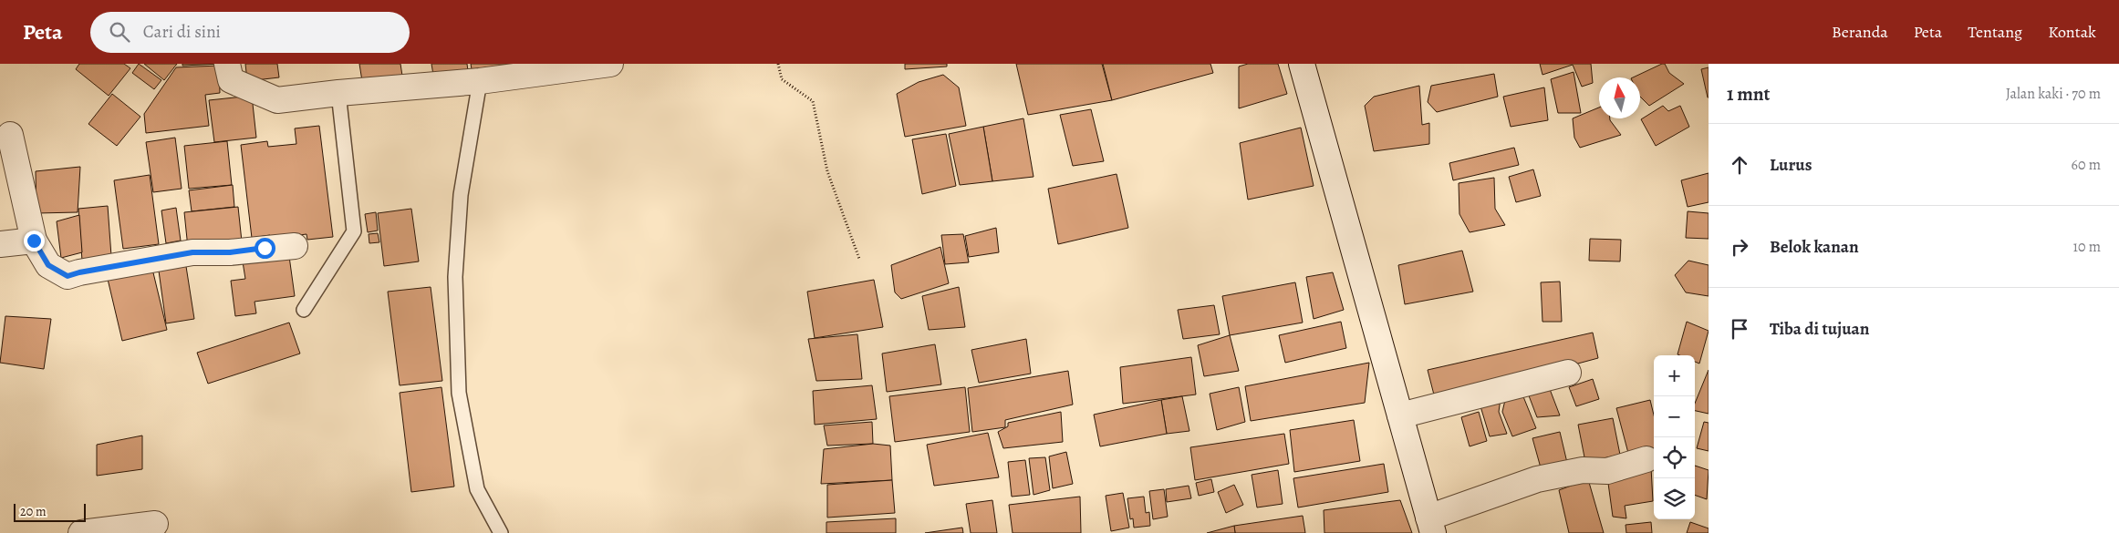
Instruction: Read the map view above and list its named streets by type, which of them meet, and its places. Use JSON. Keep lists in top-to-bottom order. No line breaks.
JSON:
{"scale_bar":"20 m","north":"top","page":{"header":"Peta","search":"Cari di sini","nav":["Beranda","Peta","Tentang","Kontak"],"heading":["1 mnt","Jalan kaki · 70 m"],"list":[["Lurus","60 m"],["Belok kanan","10 m"],"Tiba di tujuan"],"map_buttons":["+","−"],"scale":"20 m"}}
